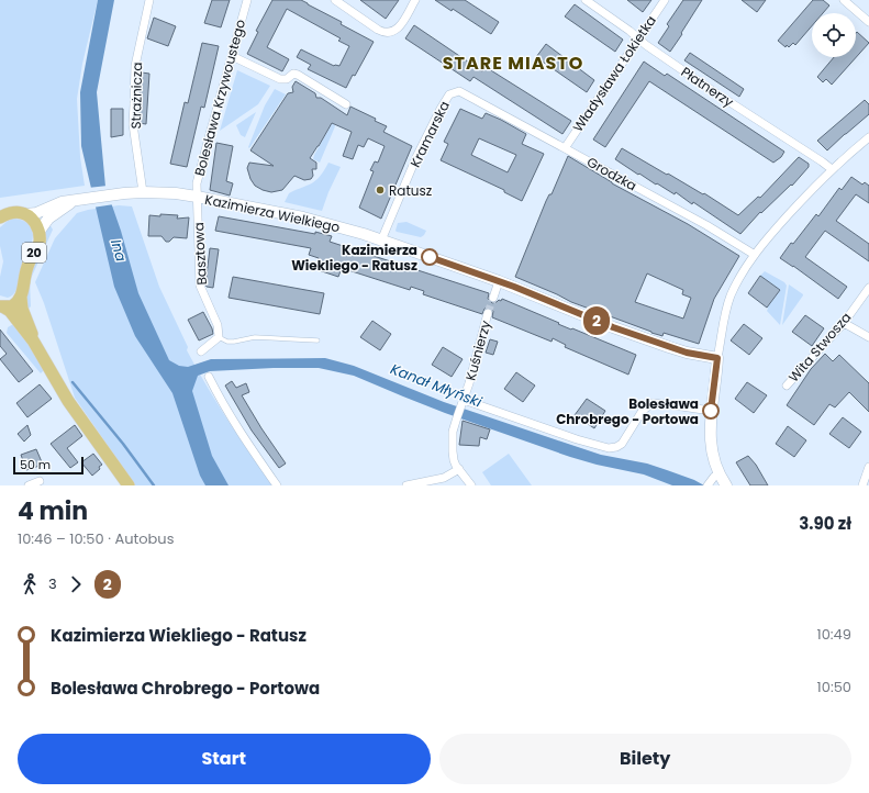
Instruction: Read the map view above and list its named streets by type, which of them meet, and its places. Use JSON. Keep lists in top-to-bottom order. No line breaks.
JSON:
{"streets":{"main road":["20"],"street":["Władysława Łokietka","Płatnerzy","Strażnicza","Bolesława Krzywoustego","Kramarska","Grodzka","Kazimierza Wielkiego","Basztowa","Wita Stwosza","Kuśnierzy"]},"crossings":[["Władysława Łokietka","Płatnerzy"],["Władysława Łokietka","Grodzka"],["Strażnicza","Kazimierza Wielkiego"],["Bolesława Krzywoustego","Kazimierza Wielkiego"],["Bolesława Krzywoustego","Basztowa"],["Kramarska","Grodzka"],["Kramarska","Kazimierza Wielkiego"],["Kazimierza Wielkiego","20"],["Kazimierza Wielkiego","Basztowa"]],"districts":["STARE MIASTO"],"water":["Ina","Kanał Młyński"],"places":["Ratusz","Kazimierza Wiekliego - Ratusz","Bolesława Chrobrego - Portowa"],"lines":["bus line 2"],"scale_bar":"50 m","page":{"on_map":"2","scale":"50 m","heading":["4 min","10:46 – 10:50 · Autobus","3.90 zł"],"legs":["3","2"],"list":[{"name":"Kazimierza Wiekliego - Ratusz","value":"10:49"},{"name":"Bolesława Chrobrego - Portowa","value":"10:50"}],"buttons":["Start","Bilety"]}}
